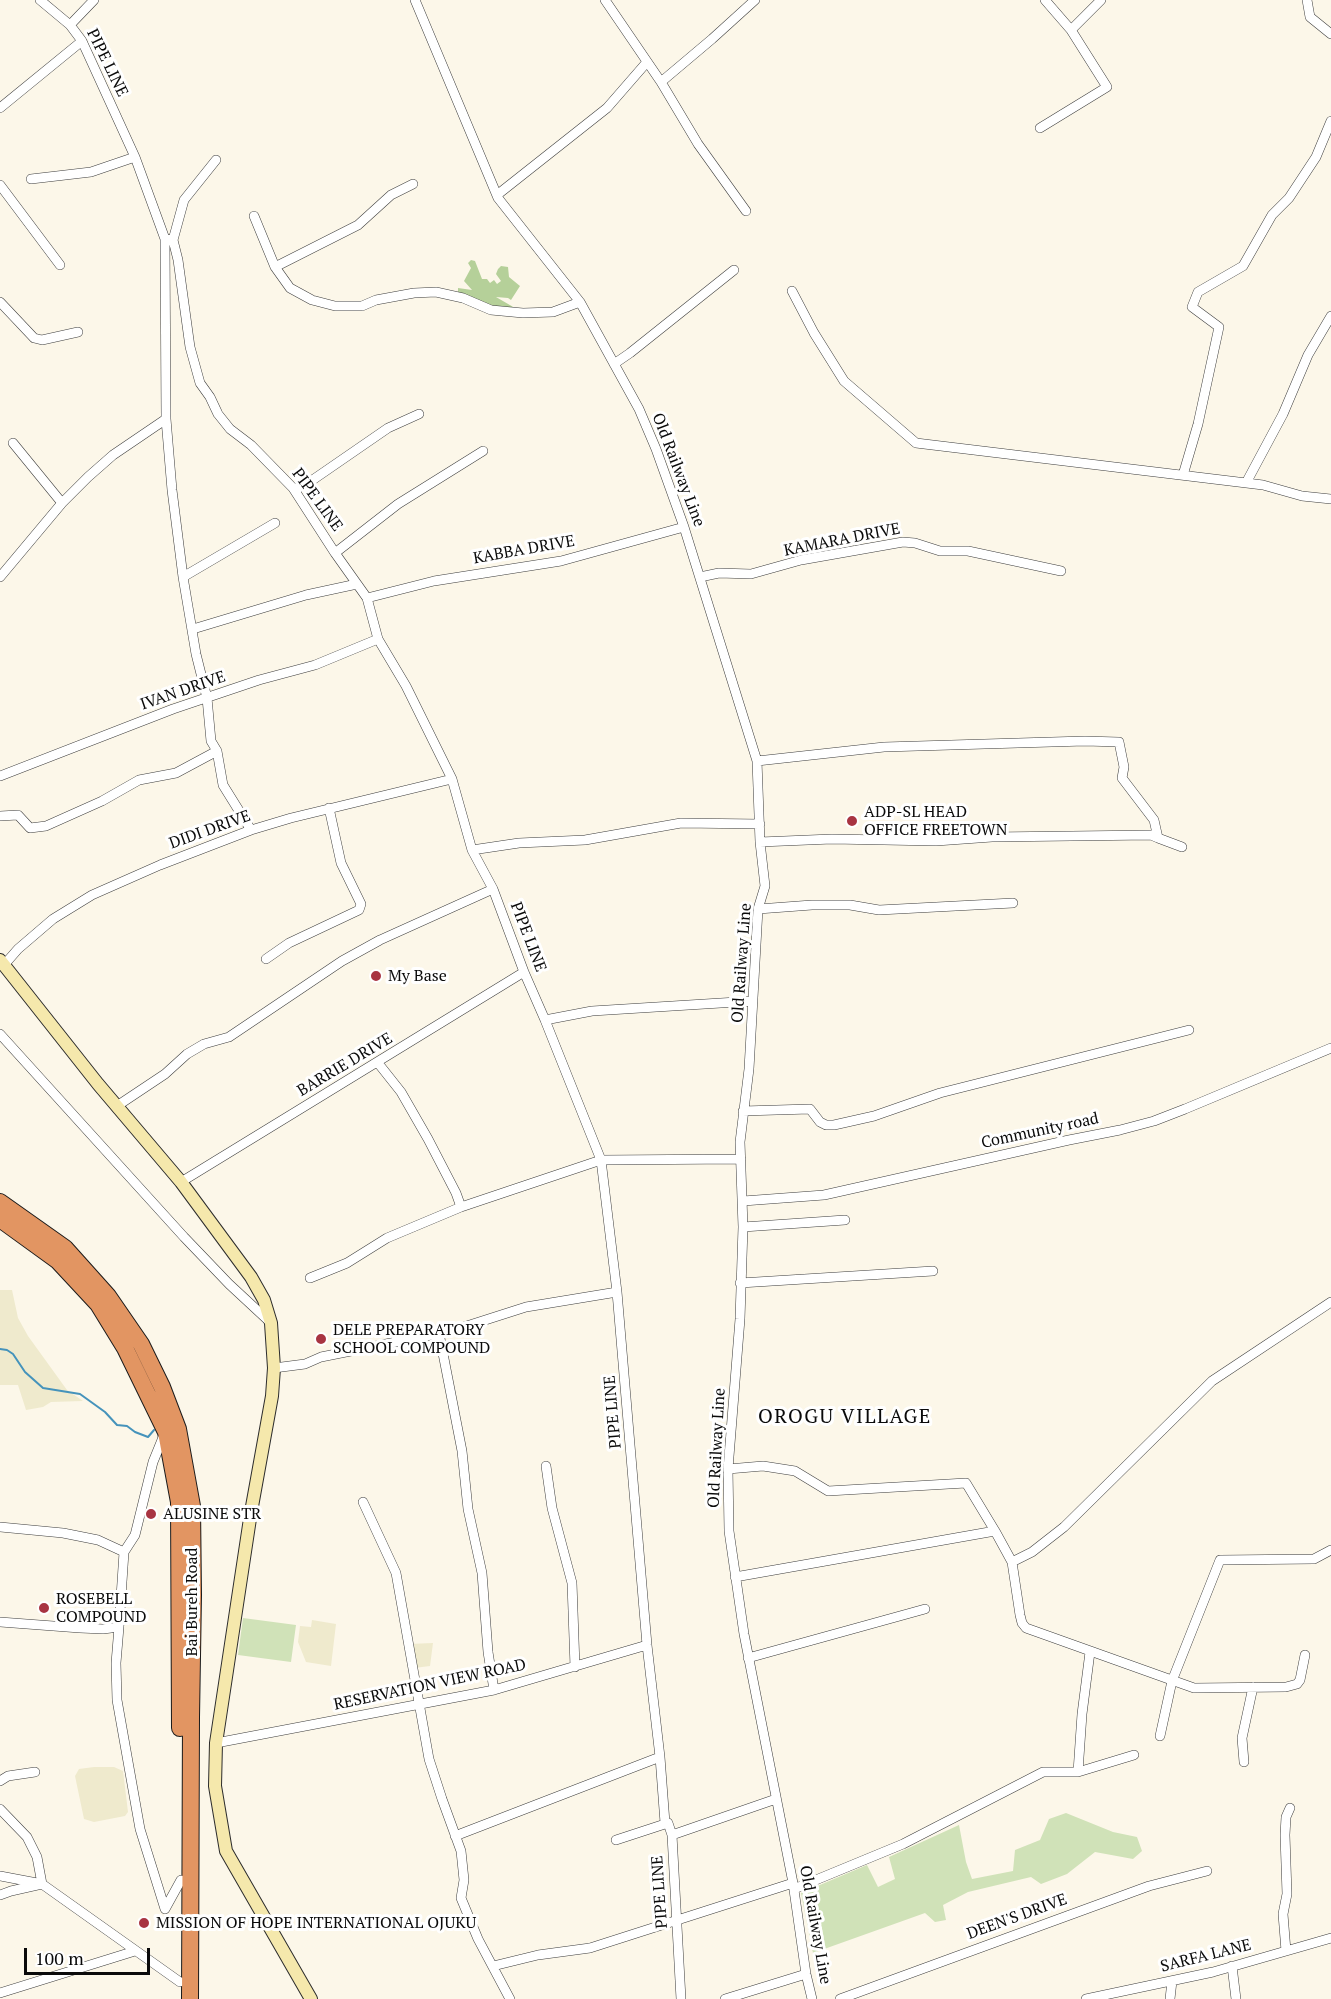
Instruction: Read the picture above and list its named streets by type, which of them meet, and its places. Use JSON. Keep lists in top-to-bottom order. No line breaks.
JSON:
{"streets":{"highway":["Bai Bureh Road"],"street":["PIPE LINE","Old Railway Line","KAMARA DRIVE","KABBA DRIVE","IVAN DRIVE","DIDI DRIVE","BARRIE DRIVE","Community road","RESERVATION VIEW ROAD","DEEN'S DRIVE","SARFA LANE"]},"crossings":[["PIPE LINE","KABBA DRIVE"],["PIPE LINE","IVAN DRIVE"],["PIPE LINE","DIDI DRIVE"],["PIPE LINE","BARRIE DRIVE"],["PIPE LINE","RESERVATION VIEW ROAD"],["Old Railway Line","KAMARA DRIVE"],["Old Railway Line","KABBA DRIVE"],["Old Railway Line","Community road"]],"districts":["OROGU VILLAGE"],"places":["ADP-SL HEAD OFFICE FREETOWN","My Base","DELE PREPARATORY SCHOOL COMPOUND","ALUSINE STR","ROSEBELL COMPOUND","MISSION OF HOPE INTERNATIONAL OJUKU"],"scale_bar":"100 m"}
